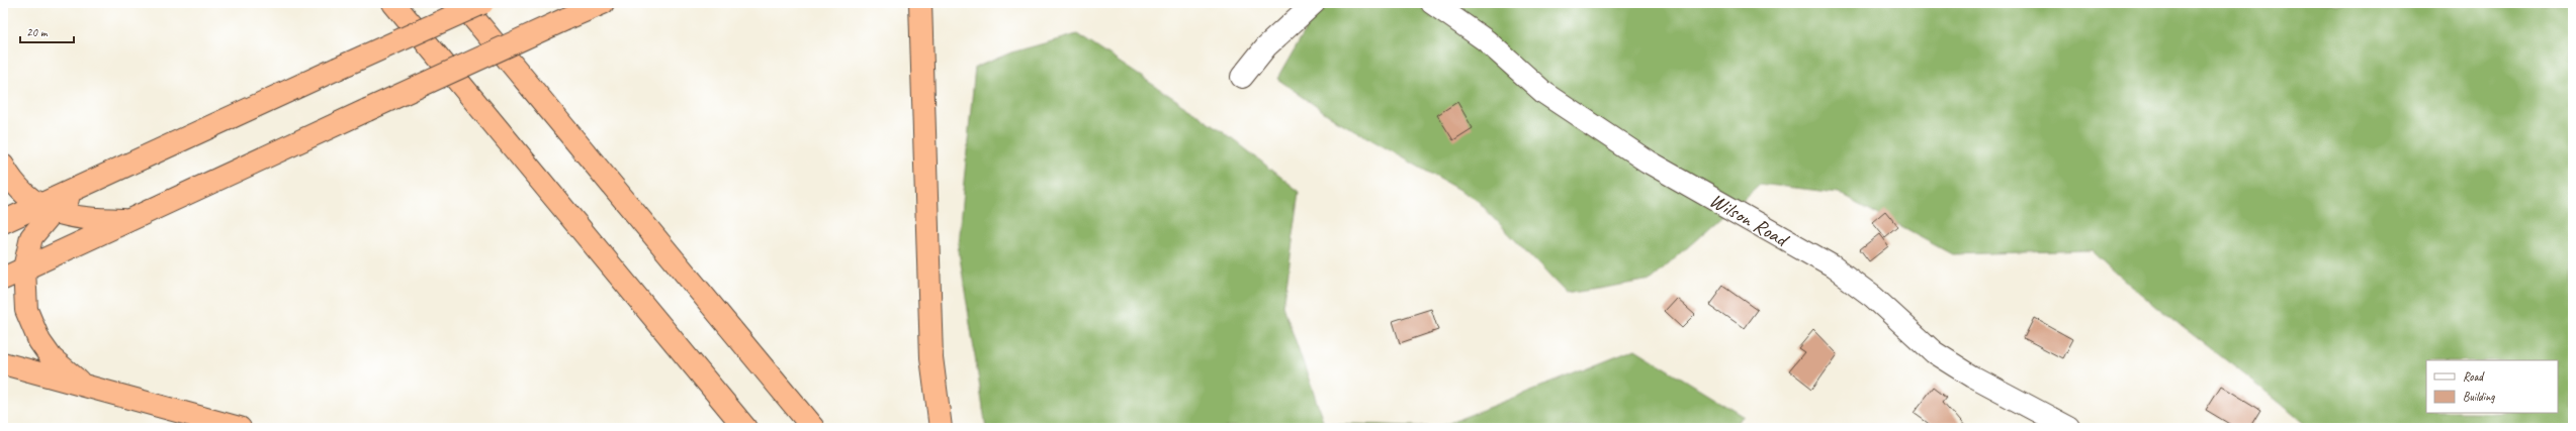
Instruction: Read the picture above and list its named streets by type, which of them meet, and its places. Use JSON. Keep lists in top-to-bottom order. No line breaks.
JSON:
{"streets":{"street":["Wilson Road"]},"legend":["Road","Building"],"scale_bar":"20 m"}
